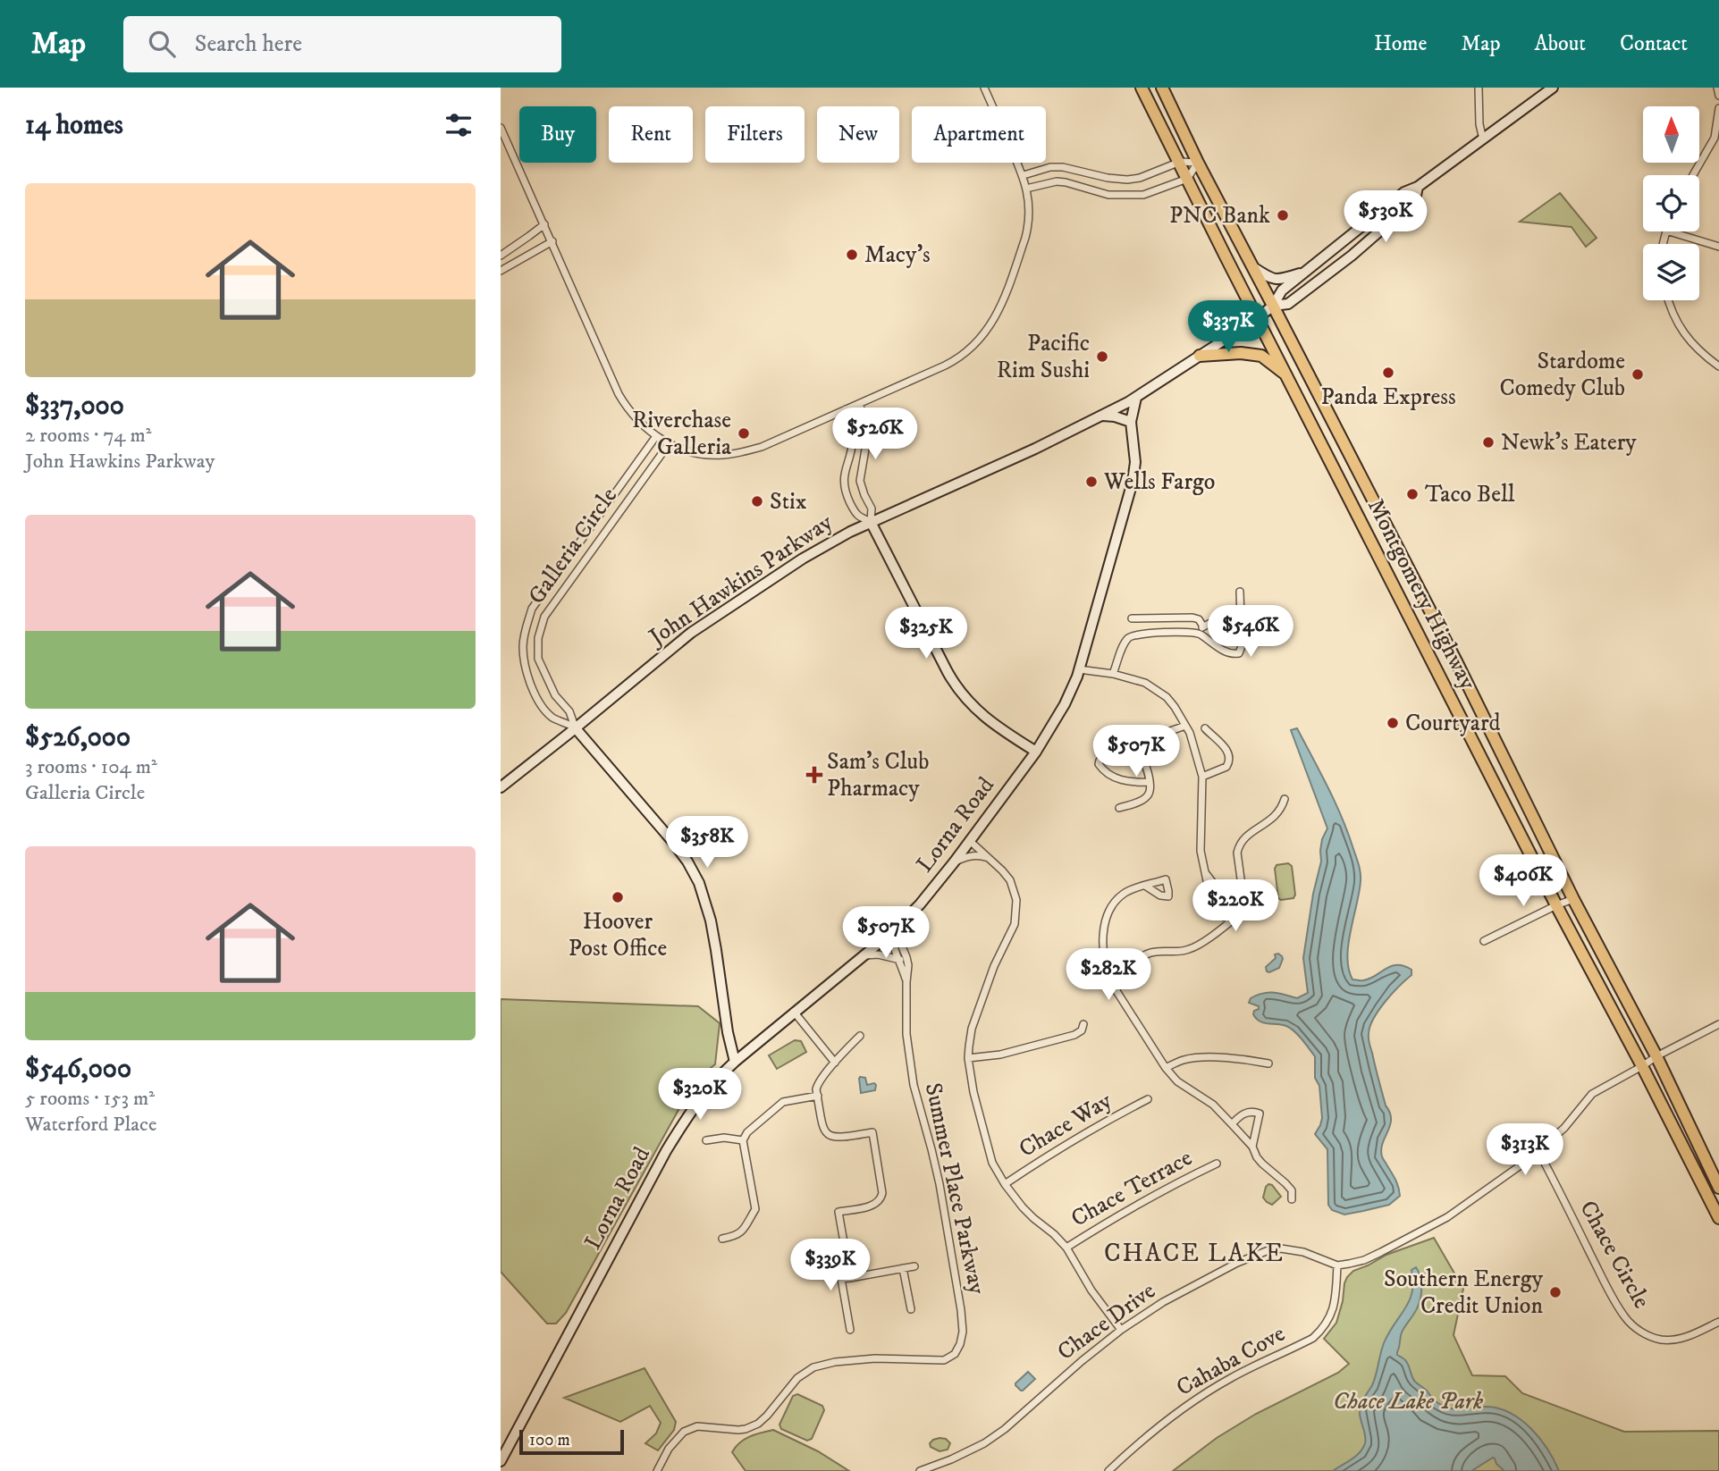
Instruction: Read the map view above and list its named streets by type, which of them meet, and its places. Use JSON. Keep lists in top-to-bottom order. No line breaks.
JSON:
{"streets":{"main road":["Montgomery Highway"],"street":["Galleria Circle","John Hawkins Parkway","Lorna Road","Chace Way","Summer Place Parkway","Chace Terrace","Chace Circle","Chace Drive","Cahaba Cove"]},"crossings":[["Galleria Circle","John Hawkins Parkway"],["John Hawkins Parkway","Montgomery Highway"],["John Hawkins Parkway","Lorna Road"],["Lorna Road","Summer Place Parkway"],["Chace Drive","Cahaba Cove"]],"districts":["CHACE LAKE"],"parks":["Chace Lake Park"],"places":{"other":["PNC Bank","Macy's","Pacific Rim Sushi","Panda Express","Stardome Comedy Club","Riverchase Galleria","Newk's Eatery","Wells Fargo","Taco Bell","Stix","Courtyard","Hoover Post Office","Southern Energy Credit Union"],"health":["Sam's Club Pharmacy"]},"scale_bar":"100 m","north":"top","page":{"header":"Map","search":"Search here","nav":["Home","Map","About","Contact"],"heading":"14 homes","chip":["Buy","Rent","Filters","New","Apartment"],"list":[{"name":"$337,000","note":"2 rooms · 74 m² · John Hawkins Parkway"},{"name":"$526,000","note":"3 rooms · 104 m² · Galleria Circle"},{"name":"$546,000","note":"5 rooms · 153 m² · Waterford Place"}],"price":["$530K","$337K","$526K","$546K","$325K","$507K","$358K","$406K","$220K","$507K","$282K","$320K","$313K","$339K"],"scale":"100 m"}}
